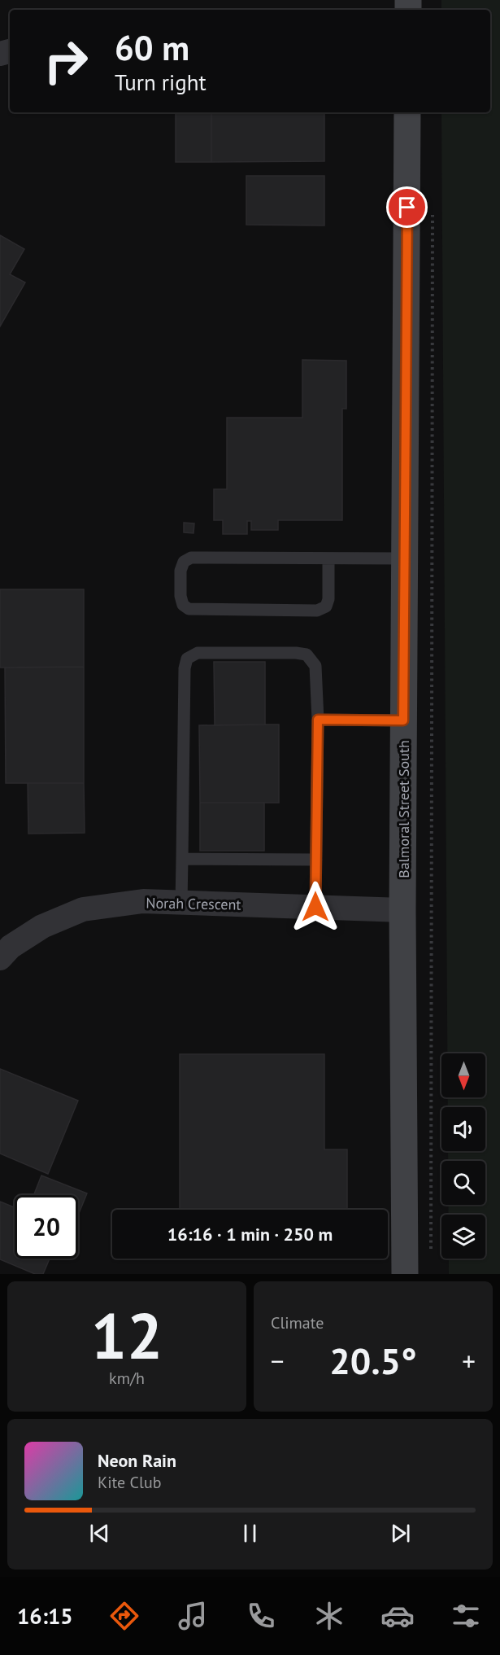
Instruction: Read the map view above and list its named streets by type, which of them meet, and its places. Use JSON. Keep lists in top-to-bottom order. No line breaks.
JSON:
{"streets":{"main road":["Balmoral Street South"],"street":["Norah Crescent"]},"crossings":[["Balmoral Street South","Norah Crescent"]],"north":"bottom","page":{"turn":["60 m","Turn right"],"limit":"20","trip":"16:16 · 1 min · 250 m","tile":[["12","km/h"],"Climate"],"heat":["−","20.5°","+"],"song":["Neon Rain","Kite Club"],"tabs":"16:15"}}
